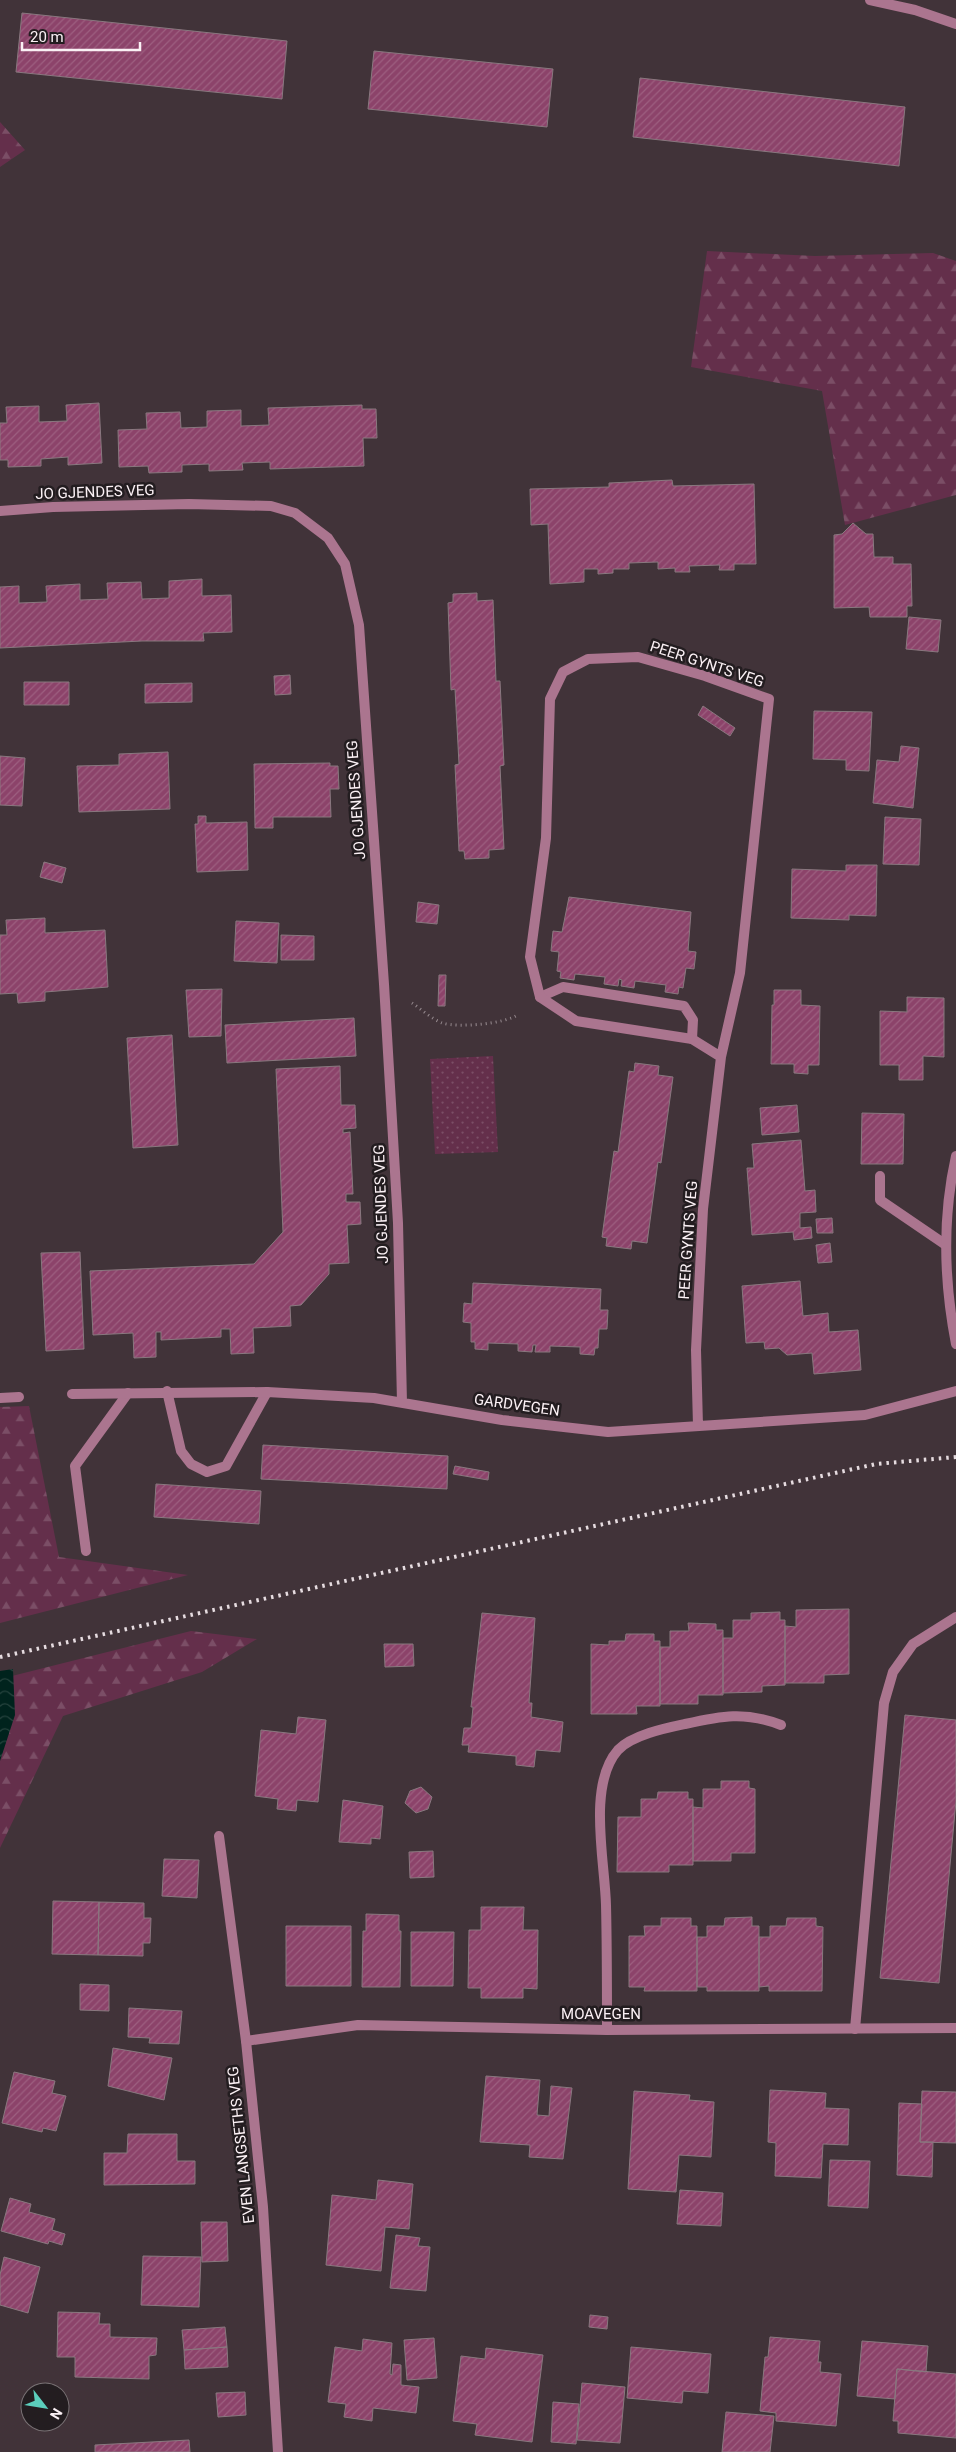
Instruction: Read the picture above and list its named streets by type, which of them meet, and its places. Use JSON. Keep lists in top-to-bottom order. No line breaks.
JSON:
{"streets":{"street":["JO GJENDES VEG","PEER GYNTS VEG","GARDVEGEN","MOAVEGEN","EVEN LANGSETHS VEG"]},"crossings":[["JO GJENDES VEG","GARDVEGEN"],["PEER GYNTS VEG","GARDVEGEN"],["MOAVEGEN","EVEN LANGSETHS VEG"]],"scale_bar":"20 m","north":"bottom right"}
